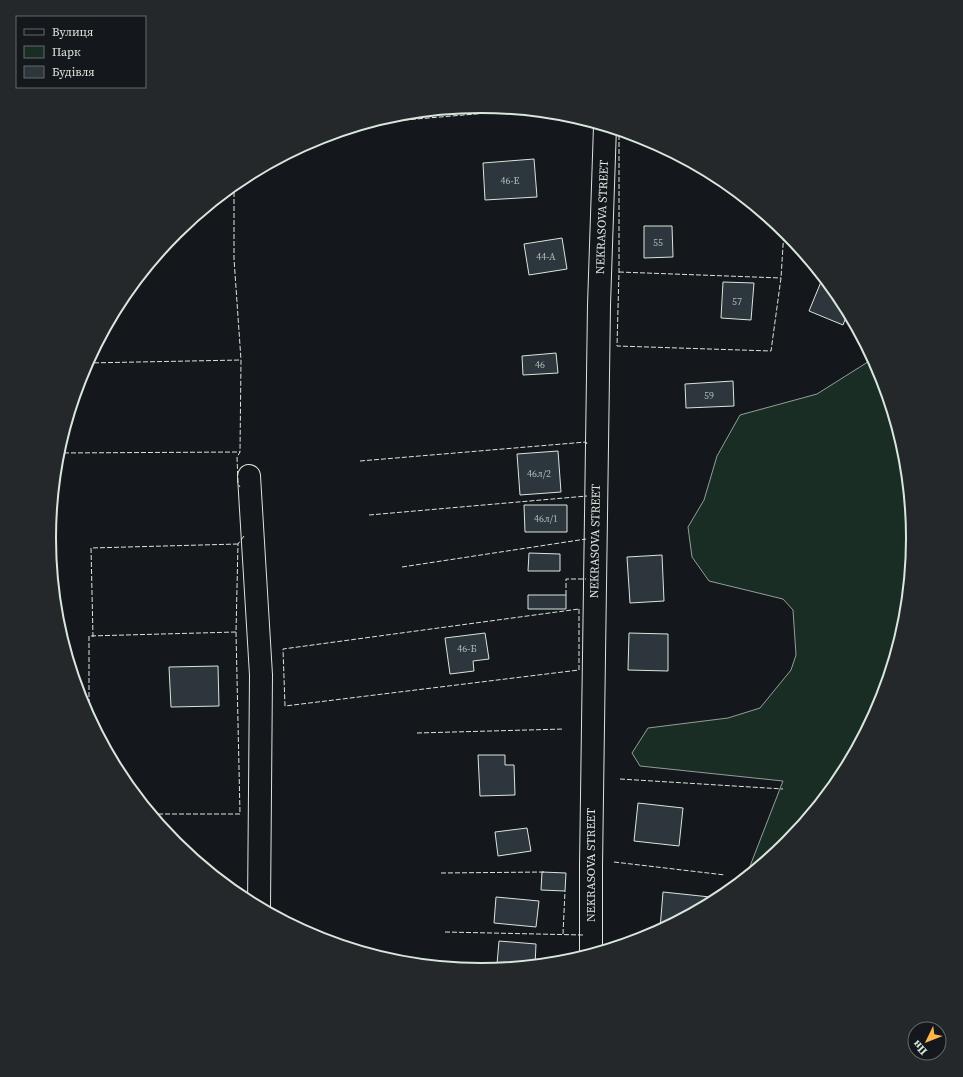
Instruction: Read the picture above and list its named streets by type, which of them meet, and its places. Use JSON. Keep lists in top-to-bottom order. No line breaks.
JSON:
{"streets":{"street":["NEKRASOVA STREET"]},"house_numbers":["46-Е","55","44-А","57","46","59","46л/2","46л/1","46-Б"],"legend":["Вулиця","Парк","Будівля"],"north":"bottom left"}
